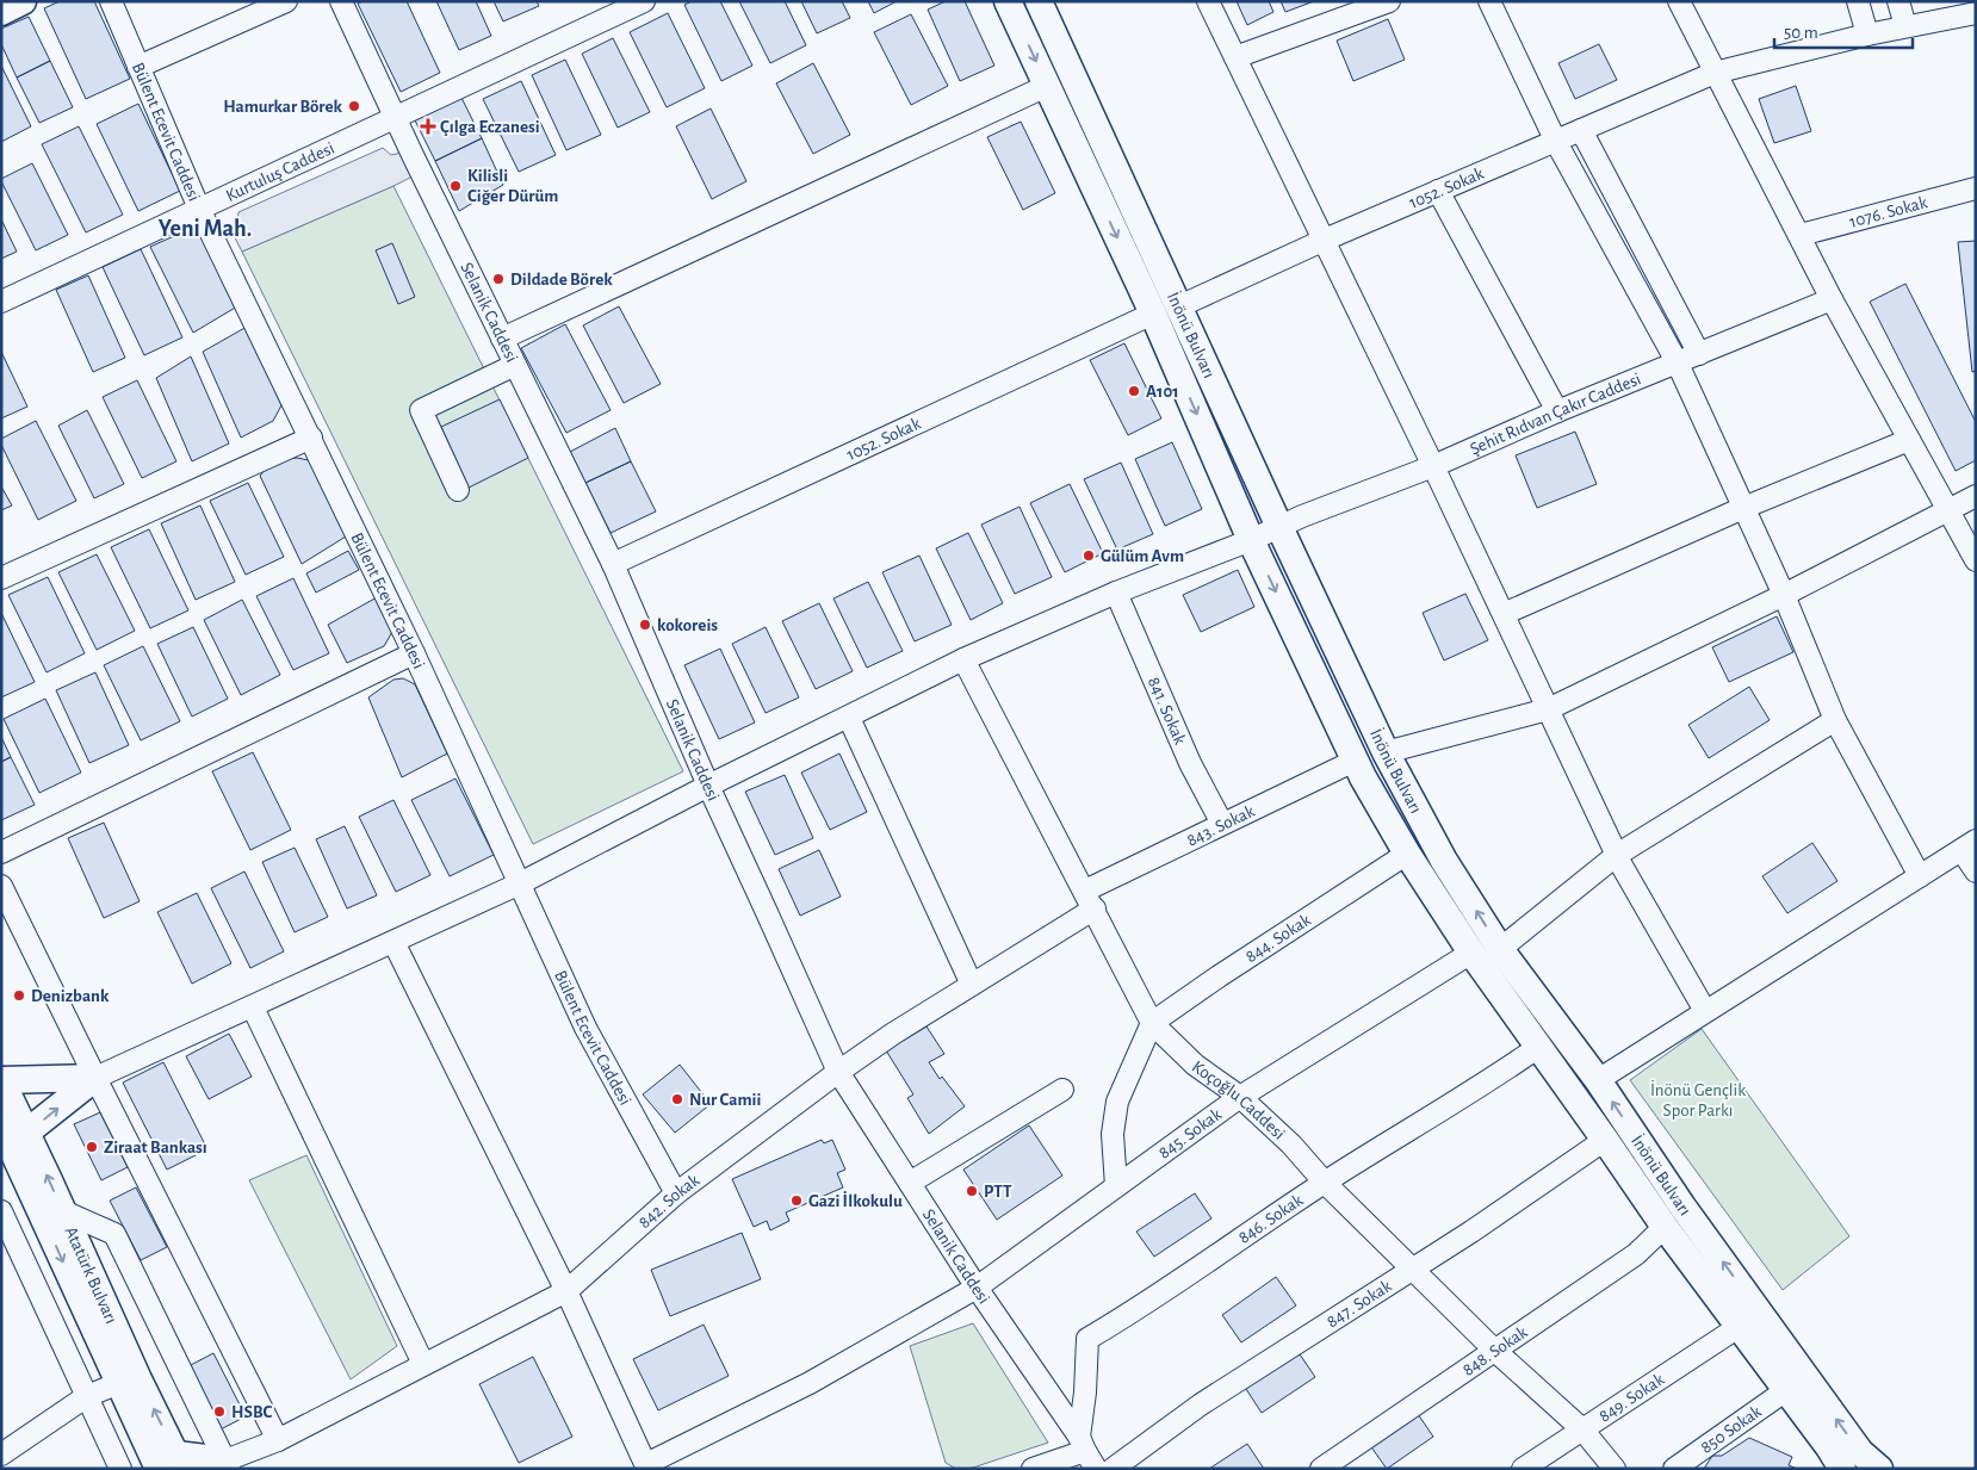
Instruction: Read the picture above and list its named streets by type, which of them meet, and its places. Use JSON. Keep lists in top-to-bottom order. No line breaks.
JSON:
{"streets":{"main road":["İnönü Bulvarı","Atatürk Bulvarı"],"street":["Bülent Ecevit Caddesi","Kurtuluş Caddesi","1052. Sokak","1076. Sokak","Selanik Caddesi","Şehit Rıdvan Çakır Caddesi","841. Sokak","843. Sokak","844. Sokak","Koçoğlu Caddesi","845. Sokak","842. Sokak","846. Sokak","847. Sokak","848. Sokak","849. Sokak","850 Sokak"]},"crossings":[["Bülent Ecevit Caddesi","Kurtuluş Caddesi"],["Bülent Ecevit Caddesi","Şehit Rıdvan Çakır Caddesi"],["Bülent Ecevit Caddesi","842. Sokak"],["Kurtuluş Caddesi","Selanik Caddesi"],["1052. Sokak","Selanik Caddesi"],["1052. Sokak","İnönü Bulvarı"],["Selanik Caddesi","Şehit Rıdvan Çakır Caddesi"],["Selanik Caddesi","845. Sokak"],["Selanik Caddesi","842. Sokak"],["Selanik Caddesi","846. Sokak"],["İnönü Bulvarı","Şehit Rıdvan Çakır Caddesi"],["İnönü Bulvarı","843. Sokak"],["İnönü Bulvarı","844. Sokak"],["İnönü Bulvarı","845. Sokak"],["İnönü Bulvarı","846. Sokak"],["İnönü Bulvarı","847. Sokak"],["İnönü Bulvarı","848. Sokak"],["İnönü Bulvarı","849. Sokak"],["İnönü Bulvarı","850 Sokak"],["Şehit Rıdvan Çakır Caddesi","841. Sokak"],["Şehit Rıdvan Çakır Caddesi","Koçoğlu Caddesi"],["841. Sokak","843. Sokak"],["843. Sokak","Koçoğlu Caddesi"],["843. Sokak","842. Sokak"],["844. Sokak","Koçoğlu Caddesi"],["Koçoğlu Caddesi","845. Sokak"],["Koçoğlu Caddesi","842. Sokak"],["Koçoğlu Caddesi","846. Sokak"],["Koçoğlu Caddesi","847. Sokak"],["Koçoğlu Caddesi","848. Sokak"],["Koçoğlu Caddesi","849. Sokak"]],"districts":["Yeni Mah."],"parks":["İnönü Gençlik Spor Parkı"],"places":{"other":["Hamurkar Börek","Kilisli Ciğer Dürüm","Dildade Börek","A101","Gülüm Avm","kokoreis","Denizbank","Nur Camii","Ziraat Bankası","PTT","Gazi İlkokulu","HSBC"],"health":["Çılga Eczanesi"]},"scale_bar":"50 m"}
